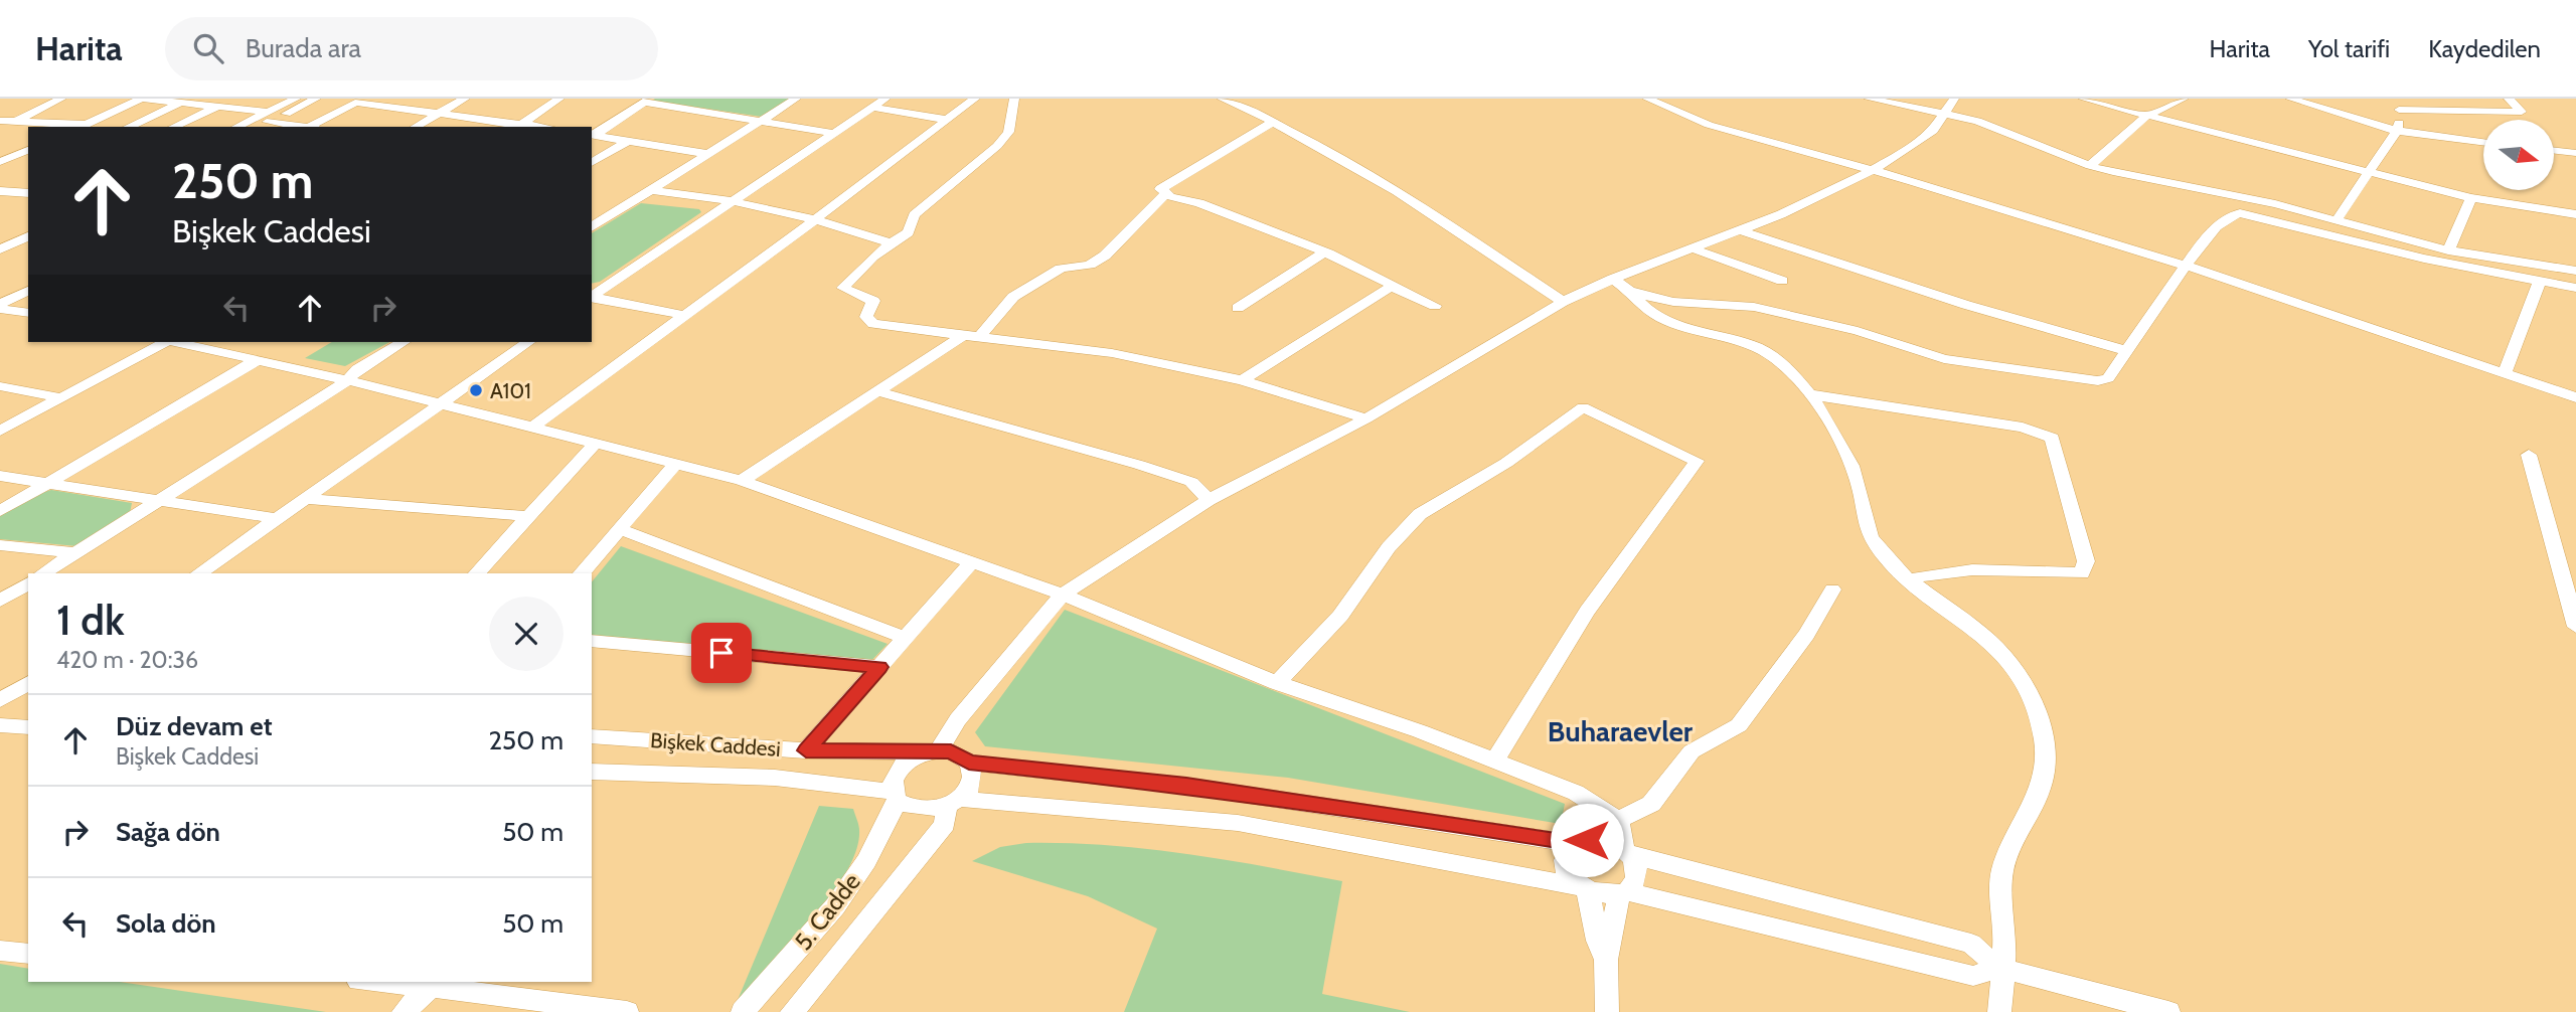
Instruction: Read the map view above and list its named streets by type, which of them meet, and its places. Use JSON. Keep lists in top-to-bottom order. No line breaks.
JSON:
{"streets":{"street":["Bişkek Caddesi","5. Cadde"]},"crossings":[["Bişkek Caddesi","5. Cadde"]],"districts":["Buharaevler"],"places":["A101"],"north":"right","page":{"header":"Harita","search":"Burada ara","nav":["Harita","Yol tarifi","Kaydedilen"],"turn":["250 m","Bişkek Caddesi"],"heading":["1 dk","420 m · 20:36"],"list":[{"name":"Düz devam et","note":"Bişkek Caddesi","value":"250 m"},{"name":"Sağa dön","value":"50 m"},{"name":"Sola dön","value":"50 m"}]}}
